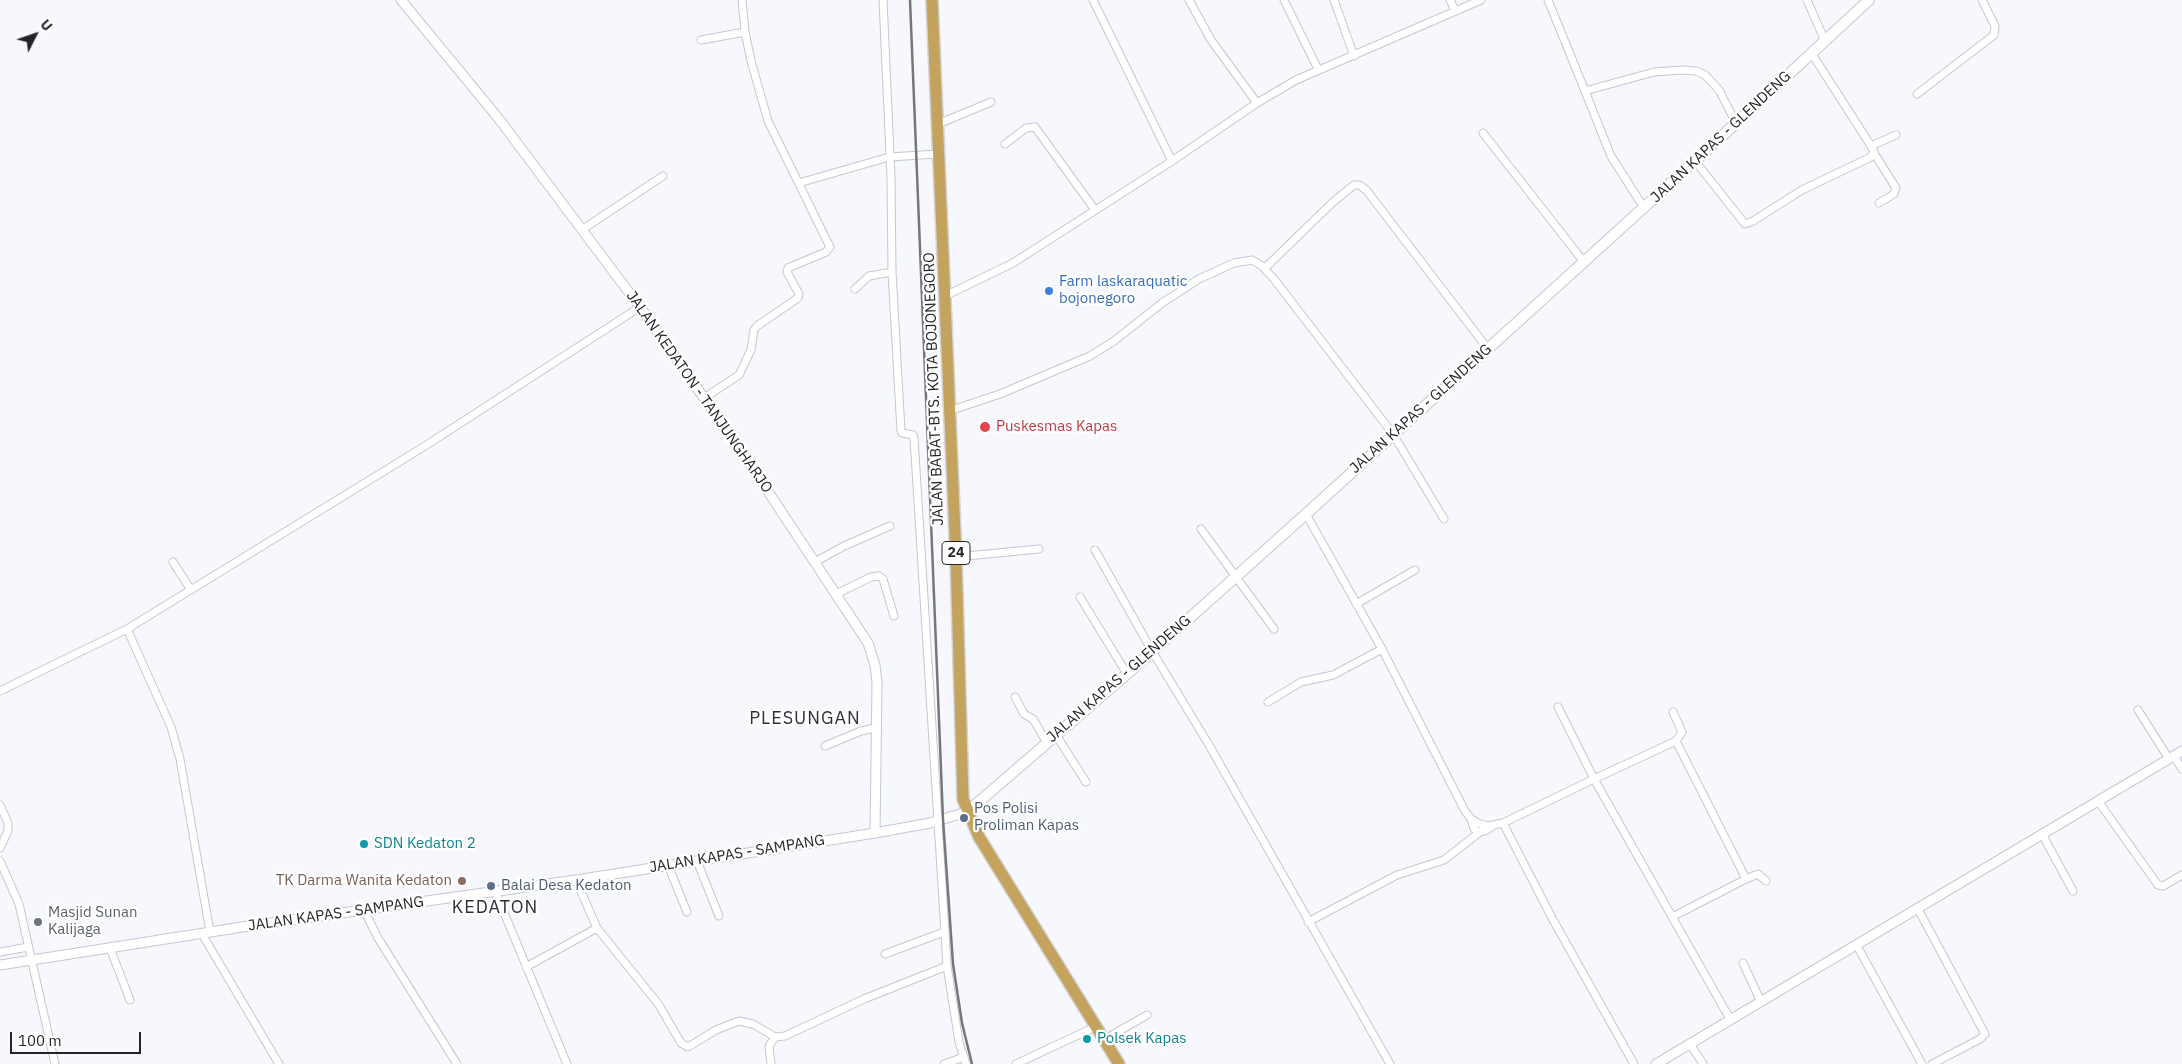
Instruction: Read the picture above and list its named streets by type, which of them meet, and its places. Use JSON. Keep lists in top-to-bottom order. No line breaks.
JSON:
{"streets":{"highway":["JALAN BABAT-BTS. KOTA BOJONEGORO","24"],"main road":["JALAN KAPAS - GLENDENG"],"street":["JALAN KEDATON - TANJUNGHARJO","JALAN KAPAS - SAMPANG"]},"crossings":[["JALAN KAPAS - GLENDENG","JALAN BABAT-BTS. KOTA BOJONEGORO"],["JALAN KAPAS - GLENDENG","JALAN KAPAS - SAMPANG"],["JALAN BABAT-BTS. KOTA BOJONEGORO","JALAN KAPAS - SAMPANG"],["JALAN KEDATON - TANJUNGHARJO","JALAN KAPAS - SAMPANG"]],"districts":["PLESUNGAN","KEDATON"],"places":["Farm laskaraquatic bojonegoro","Puskesmas Kapas","Pos Polisi Proliman Kapas","SDN Kedaton 2","TK Darma Wanita Kedaton","Balai Desa Kedaton","Masjid Sunan Kalijaga","Polsek Kapas"],"scale_bar":"100 m","north":"top right"}
